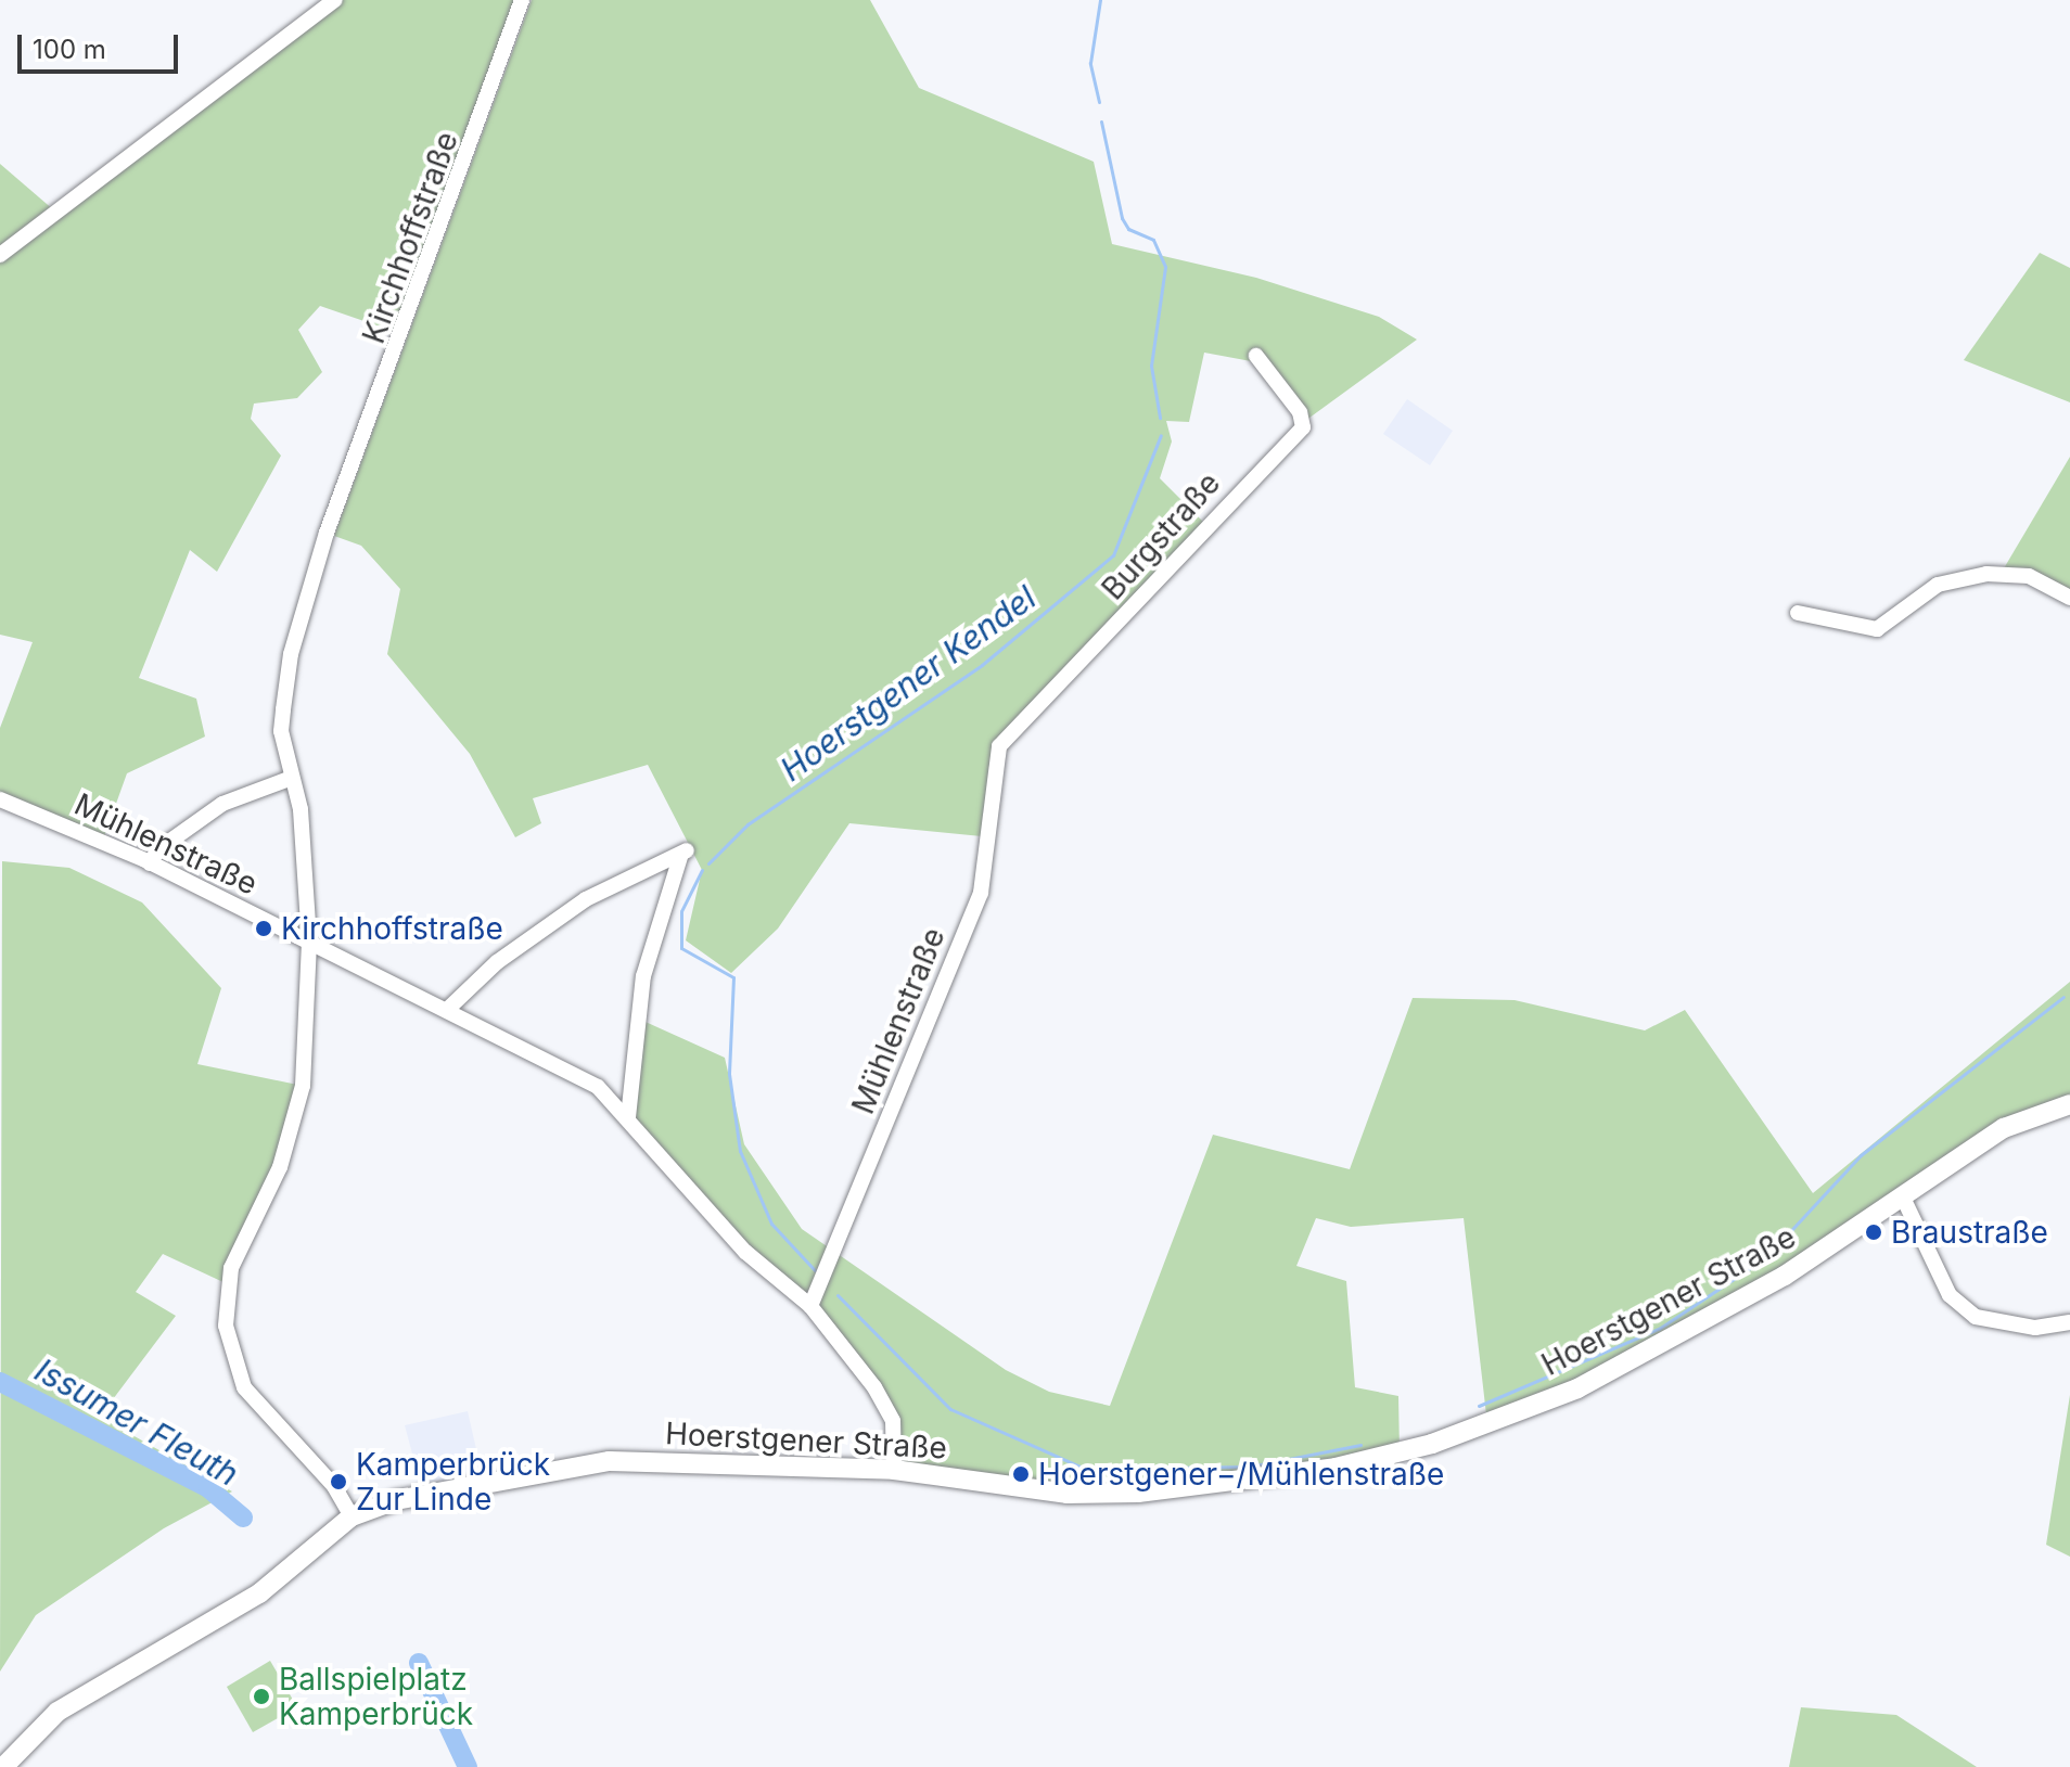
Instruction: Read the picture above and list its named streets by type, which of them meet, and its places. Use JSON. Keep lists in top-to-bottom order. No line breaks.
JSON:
{"streets":{"main road":["Hoerstgener Straße"],"street":["Kirchhoffstraße","Burgstraße","Mühlenstraße"]},"crossings":[["Kirchhoffstraße","Mühlenstraße"],["Kirchhoffstraße","Hoerstgener Straße"],["Burgstraße","Mühlenstraße"],["Mühlenstraße","Hoerstgener Straße"]],"water":["Hoerstgener Kendel","Issumer Fleuth"],"places":["Kirchhoffstraße","Braustraße","Hoerstgener−/Mühlenstraße","Kamperbrück Zur Linde","Ballspielplatz Kamperbrück"],"scale_bar":"100 m"}
